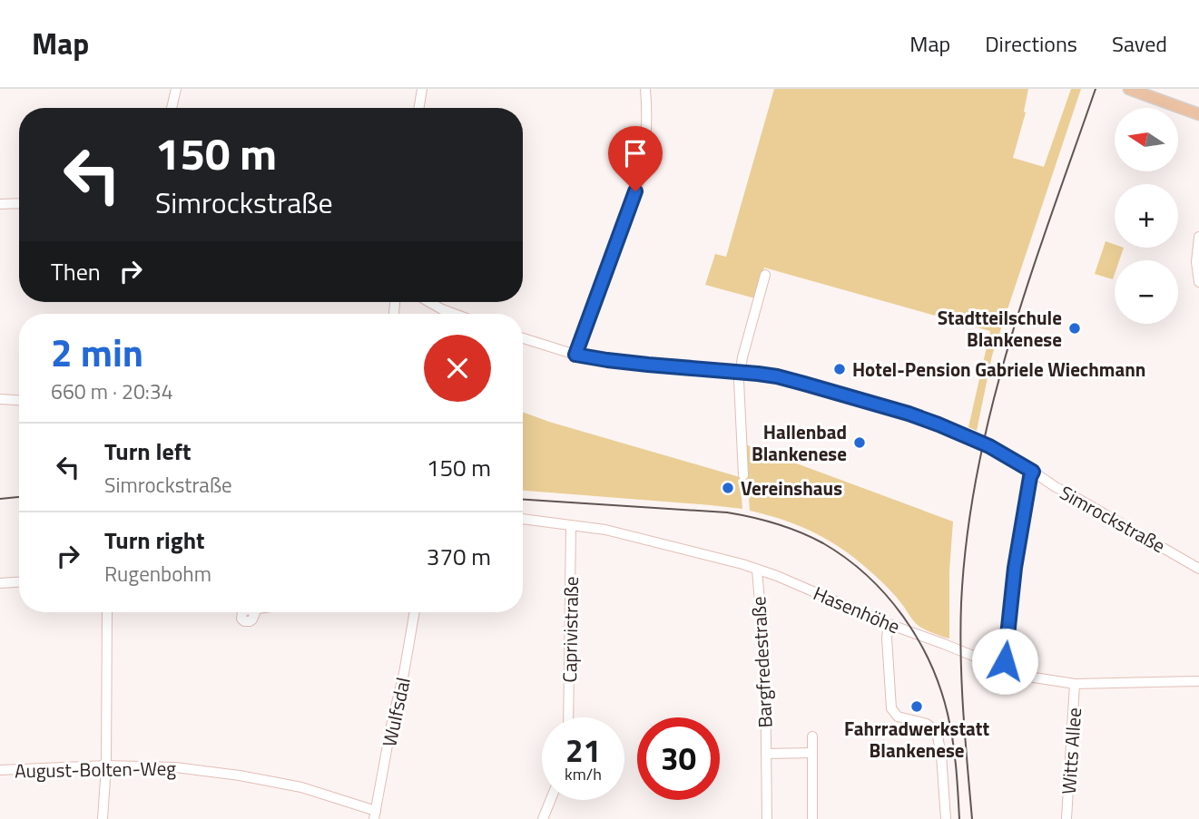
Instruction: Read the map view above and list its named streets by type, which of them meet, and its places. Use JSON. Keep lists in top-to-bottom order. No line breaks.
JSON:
{"streets":{"street":["Simrockstraße","Hasenhöhe","Caprivistraße","Bargfredestraße","Wulfsdal","Witts Allee","August-Bolten-Weg"]},"crossings":[["Hasenhöhe","Caprivistraße"],["Hasenhöhe","Bargfredestraße"],["Hasenhöhe","Witts Allee"],["Wulfsdal","August-Bolten-Weg"]],"places":["Stadtteilschule Blankenese","Hotel-Pension Gabriele Wiechmann","Hallenbad Blankenese","Vereinshaus","Fahrradwerkstatt Blankenese"],"north":"left","page":{"header":"Map","nav":["Map","Directions","Saved"],"map_buttons":["+","−"],"turn":["150 m","Simrockstraße"],"then":"Then","heading":["2 min","660 m · 20:34"],"list":[{"name":"Turn left","note":"Simrockstraße","value":"150 m"},{"name":"Turn right","note":"Rugenbohm","value":"370 m"}],"speed":"21 km/h","limit":"30"}}
